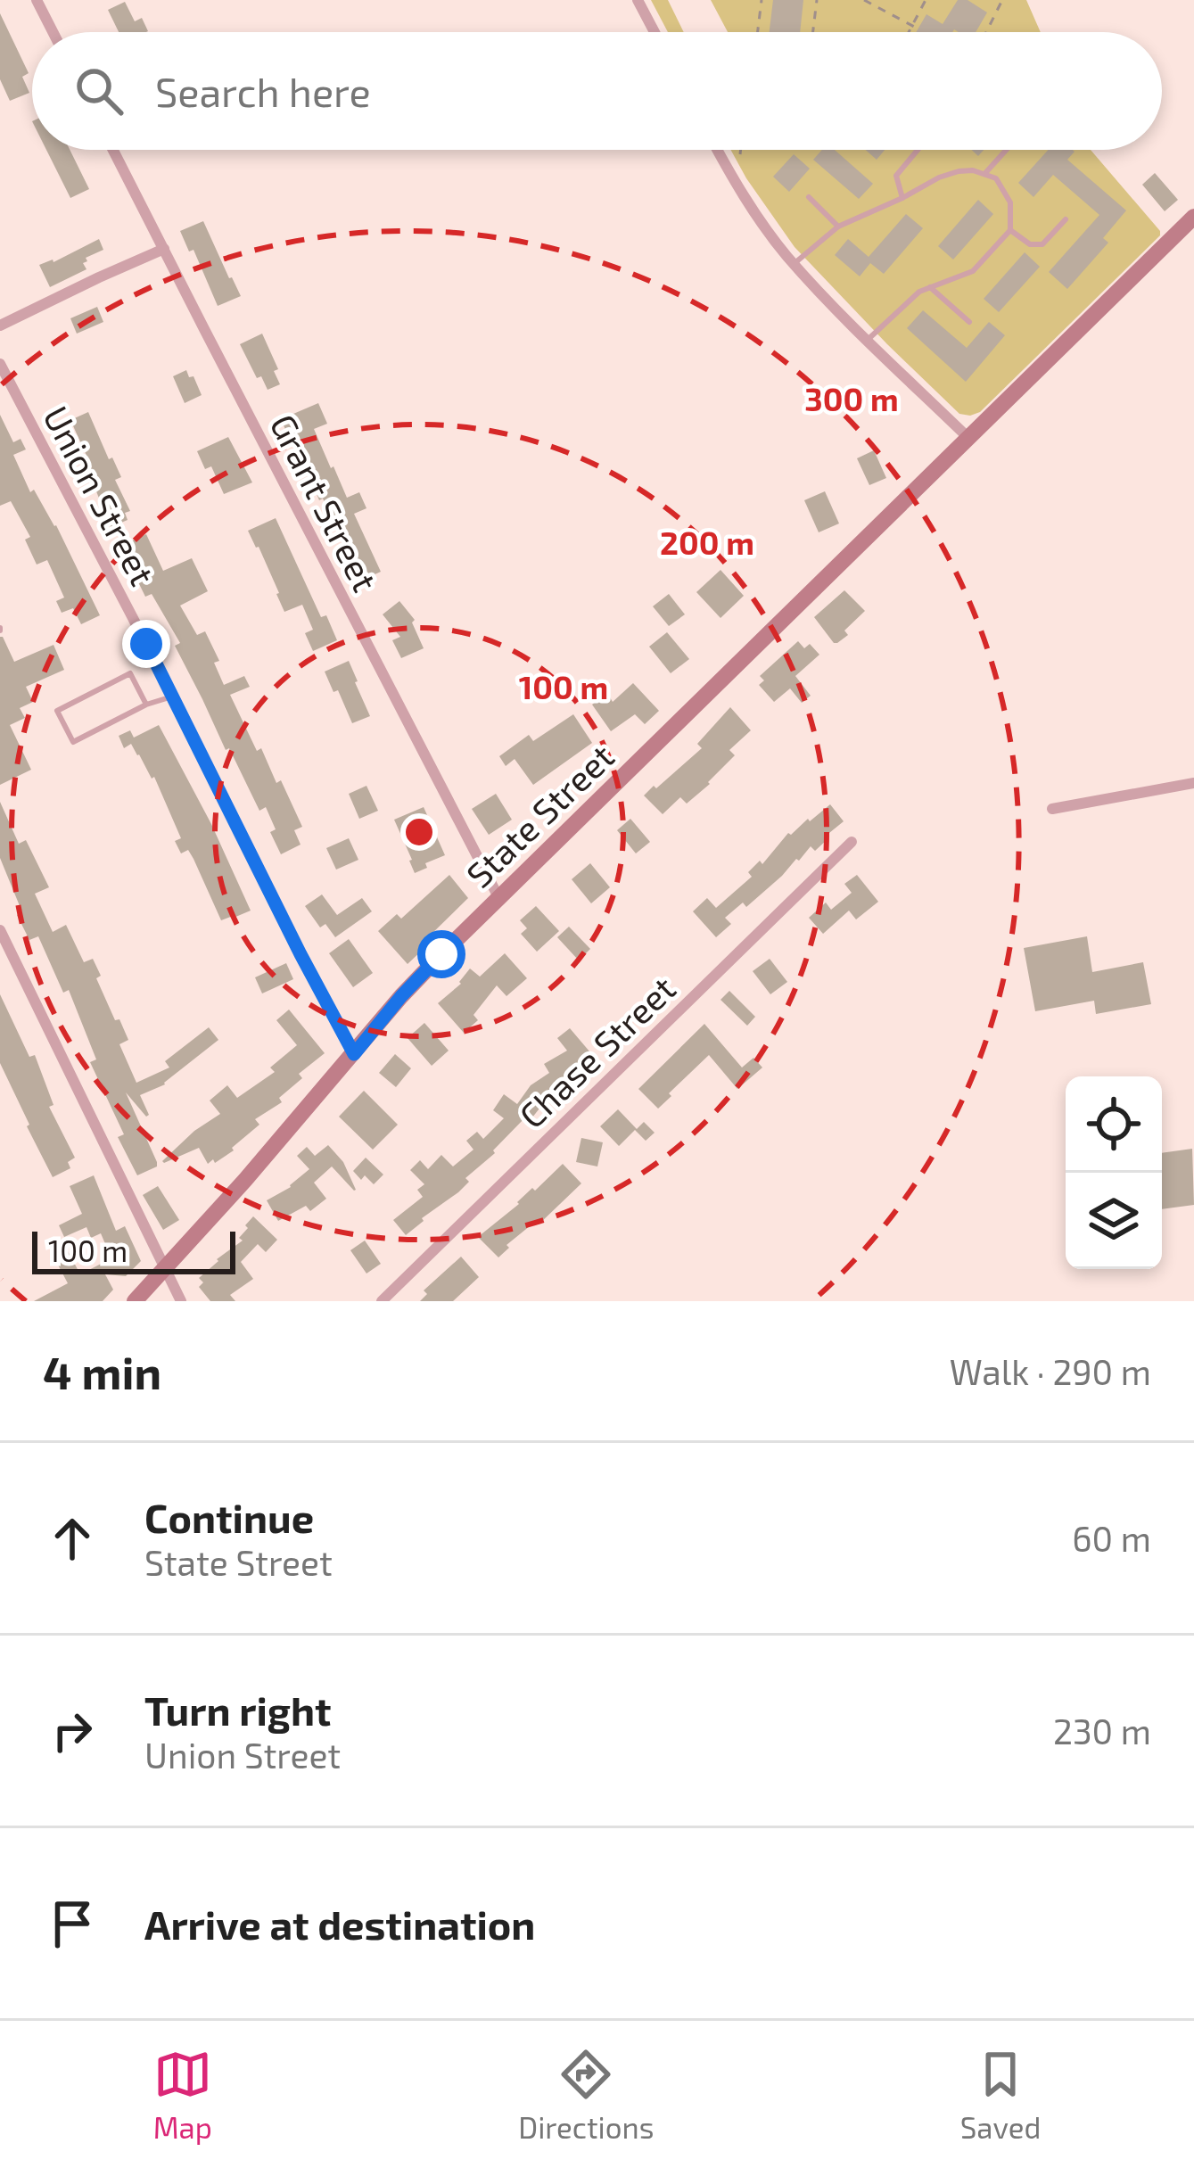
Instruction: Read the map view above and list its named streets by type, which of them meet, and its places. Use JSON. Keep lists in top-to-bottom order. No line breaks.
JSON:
{"streets":{"main road":["State Street"],"street":["Union Street","Grant Street","Chase Street"]},"crossings":[["Union Street","State Street"],["Grant Street","State Street"]],"scale_bar":"100 m","page":{"search":"Search here","scale":"100 m","heading":["4 min","Walk · 290 m"],"list":[["Continue","State Street","60 m"],["Turn right","Union Street","230 m"],"Arrive at destination"],"nav":["Map","Directions","Saved"]},"rings":["300 m","200 m","100 m"]}
